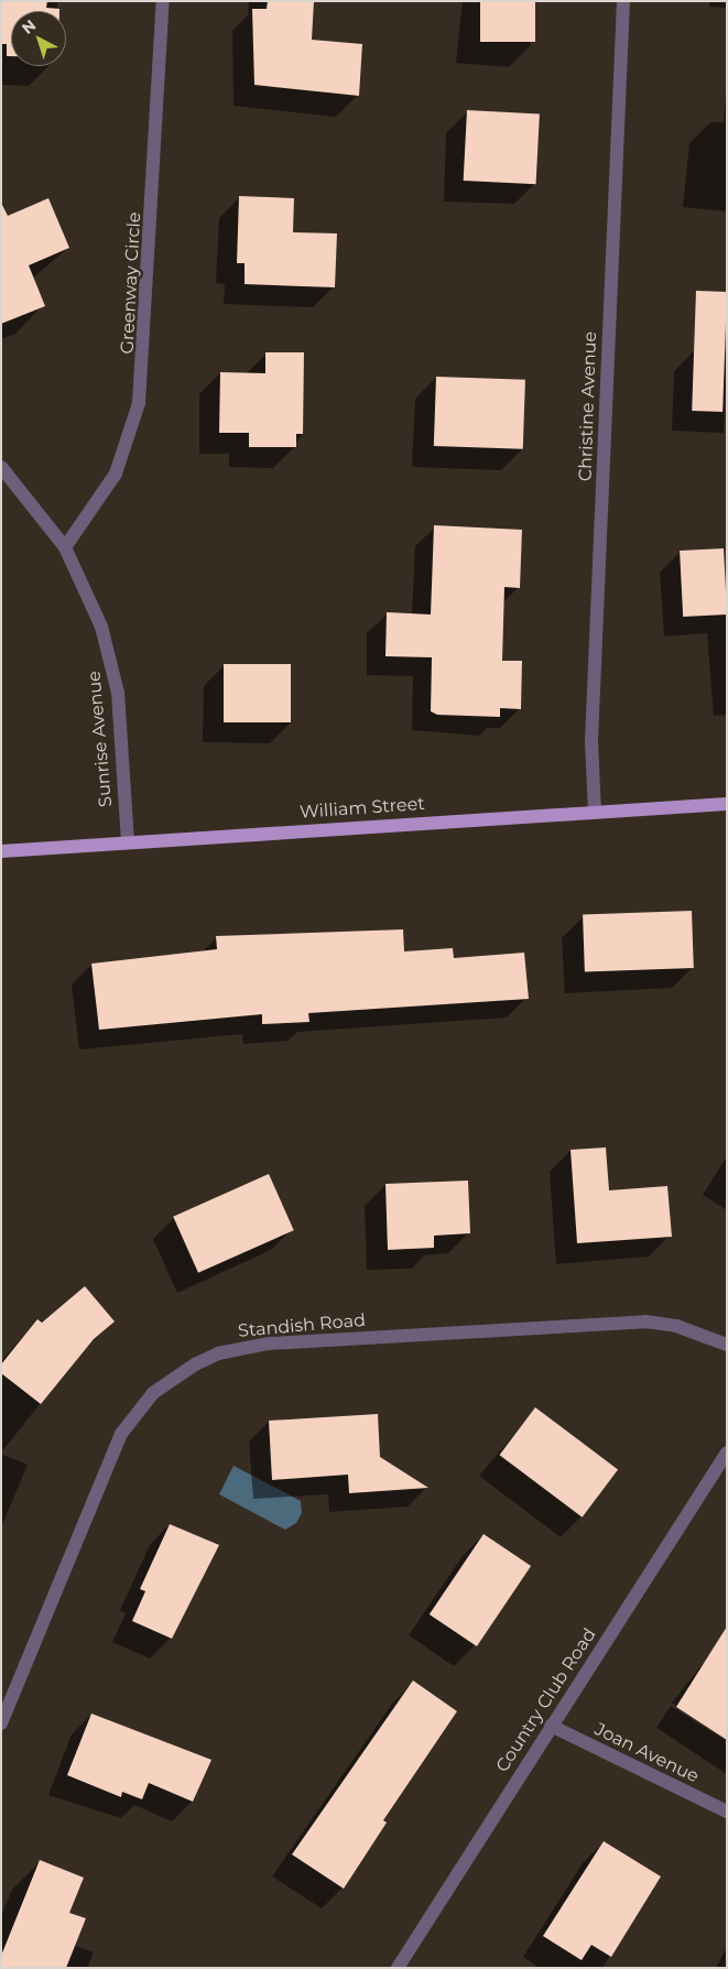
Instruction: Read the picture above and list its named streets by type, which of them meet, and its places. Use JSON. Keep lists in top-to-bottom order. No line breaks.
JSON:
{"streets":{"main road":["William Street"],"street":["Greenway Circle","Christine Avenue","Sunrise Avenue","Standish Road","Country Club Road","Joan Avenue"]},"crossings":[["Greenway Circle","Sunrise Avenue"],["Christine Avenue","William Street"],["Sunrise Avenue","William Street"],["Country Club Road","Joan Avenue"]],"north":"top left"}
